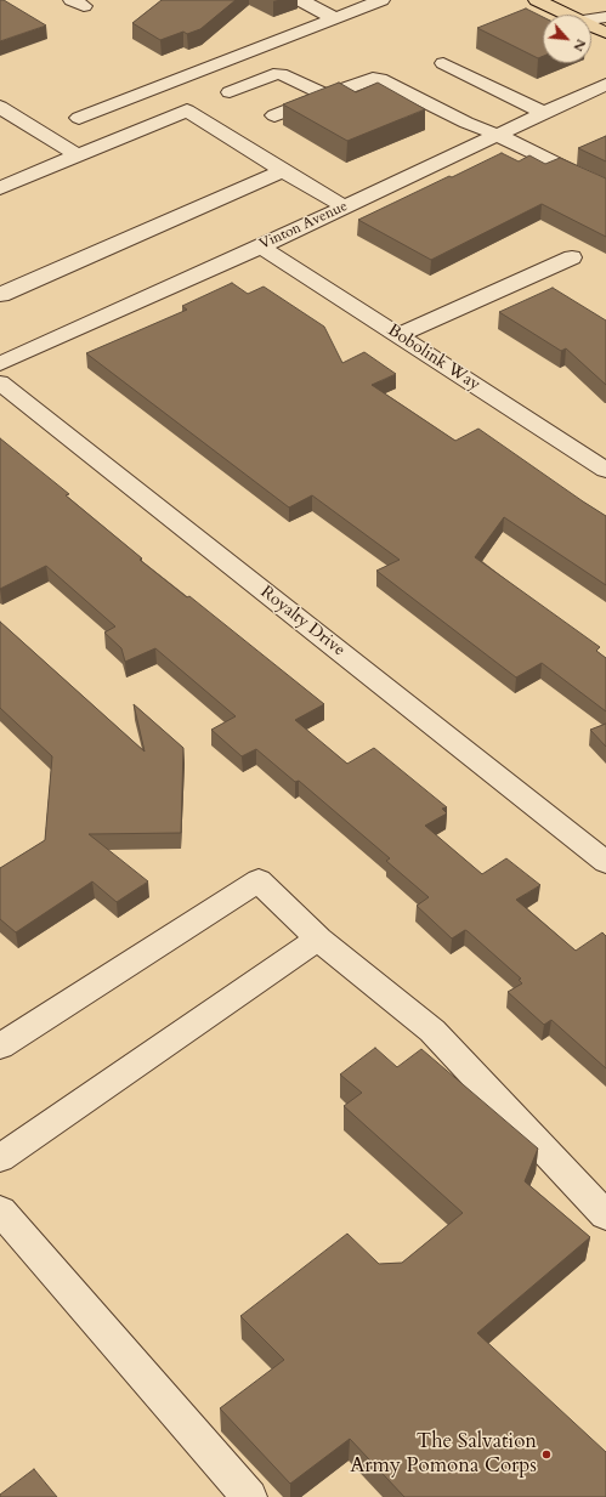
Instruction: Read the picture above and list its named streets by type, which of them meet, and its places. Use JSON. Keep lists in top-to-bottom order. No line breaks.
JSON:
{"streets":{"street":["Vinton Avenue","Bobolink Way","Royalty Drive"]},"crossings":[["Vinton Avenue","Bobolink Way"]],"places":["The Salvation Army Pomona Corps"],"north":"bottom right"}
